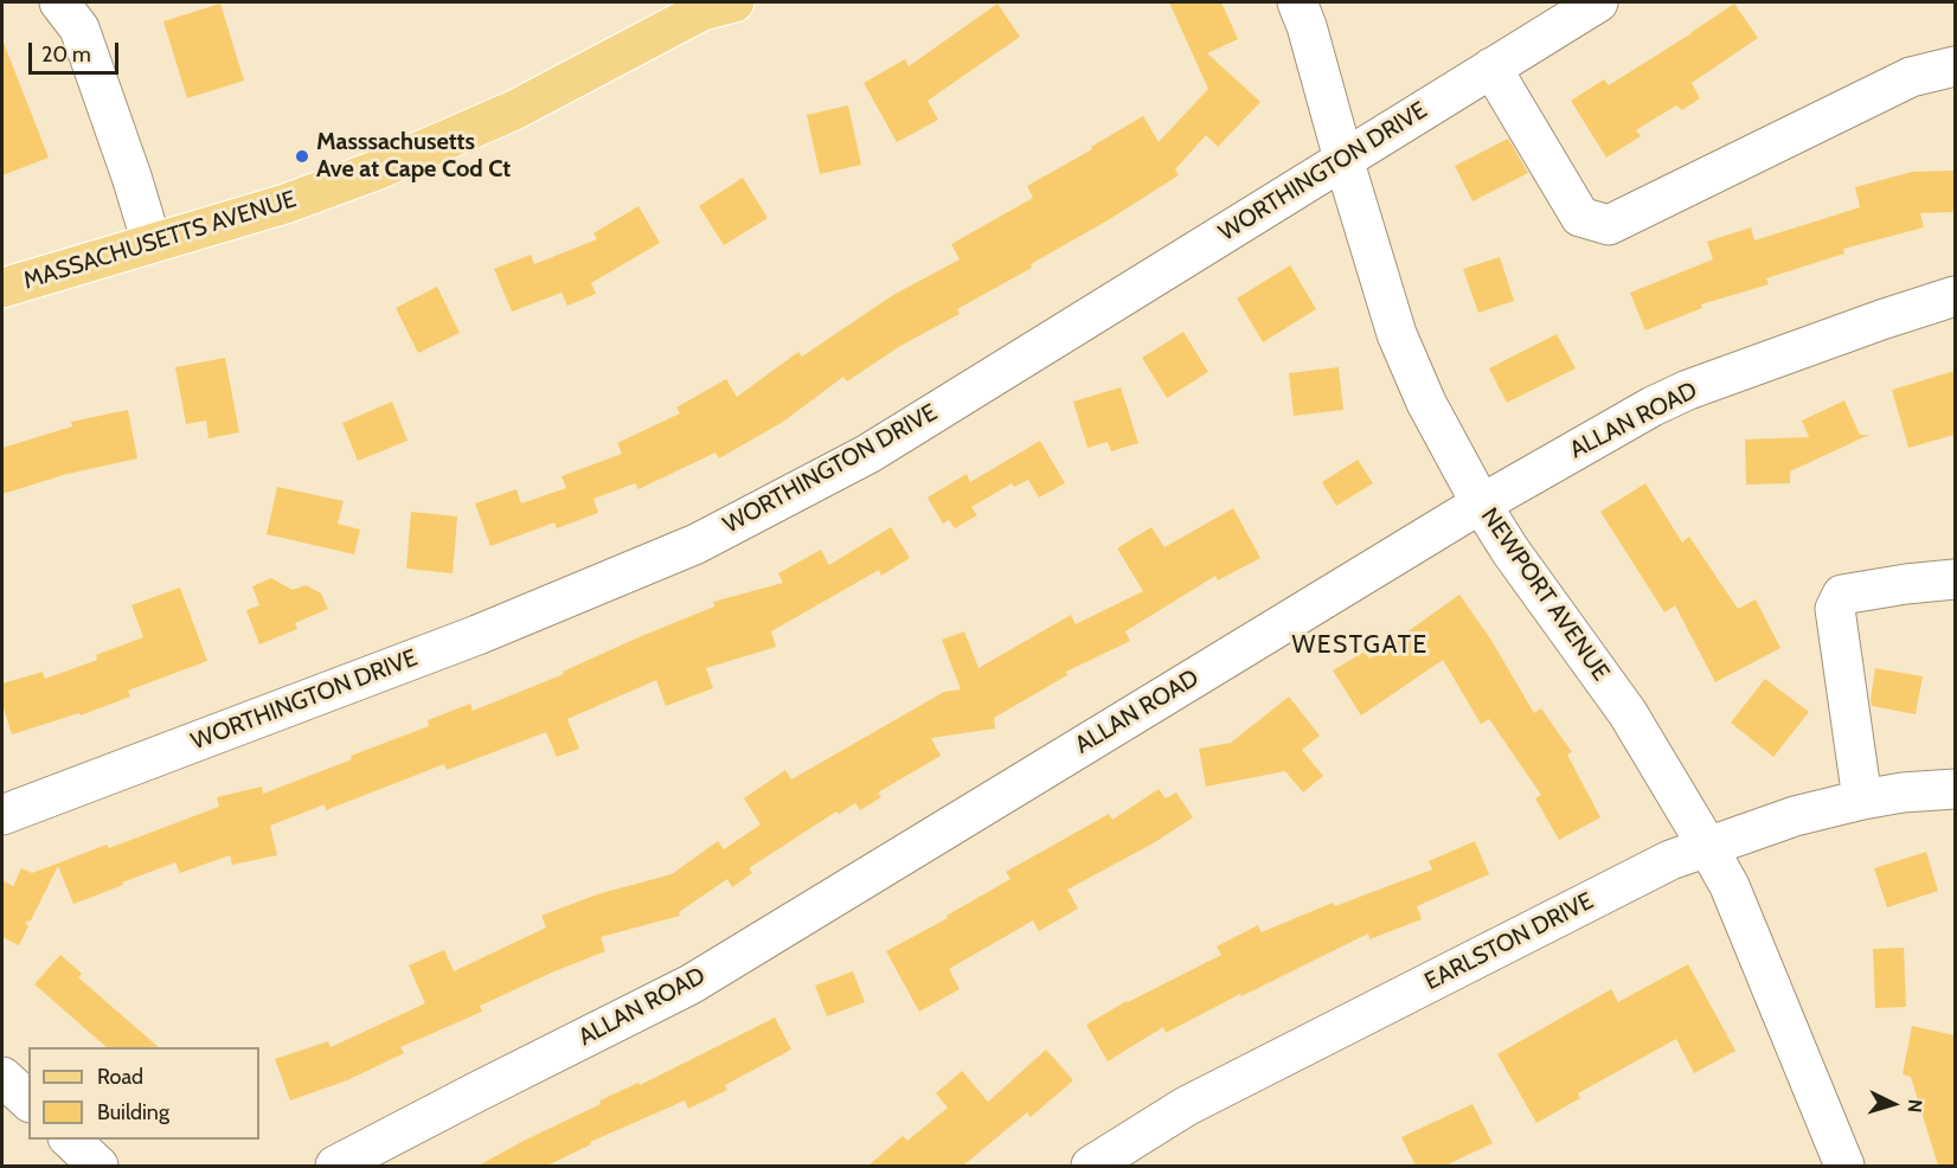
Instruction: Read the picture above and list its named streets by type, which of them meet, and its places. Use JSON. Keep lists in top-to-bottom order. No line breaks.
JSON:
{"streets":{"main road":["MASSACHUSETTS AVENUE"],"street":["WORTHINGTON DRIVE","ALLAN ROAD","NEWPORT AVENUE","EARLSTON DRIVE"]},"crossings":[["WORTHINGTON DRIVE","NEWPORT AVENUE"],["ALLAN ROAD","NEWPORT AVENUE"],["NEWPORT AVENUE","EARLSTON DRIVE"]],"districts":["WESTGATE"],"places":["Masssachusetts Ave at Cape Cod Ct"],"legend":["Road","Building"],"scale_bar":"20 m","north":"right"}
